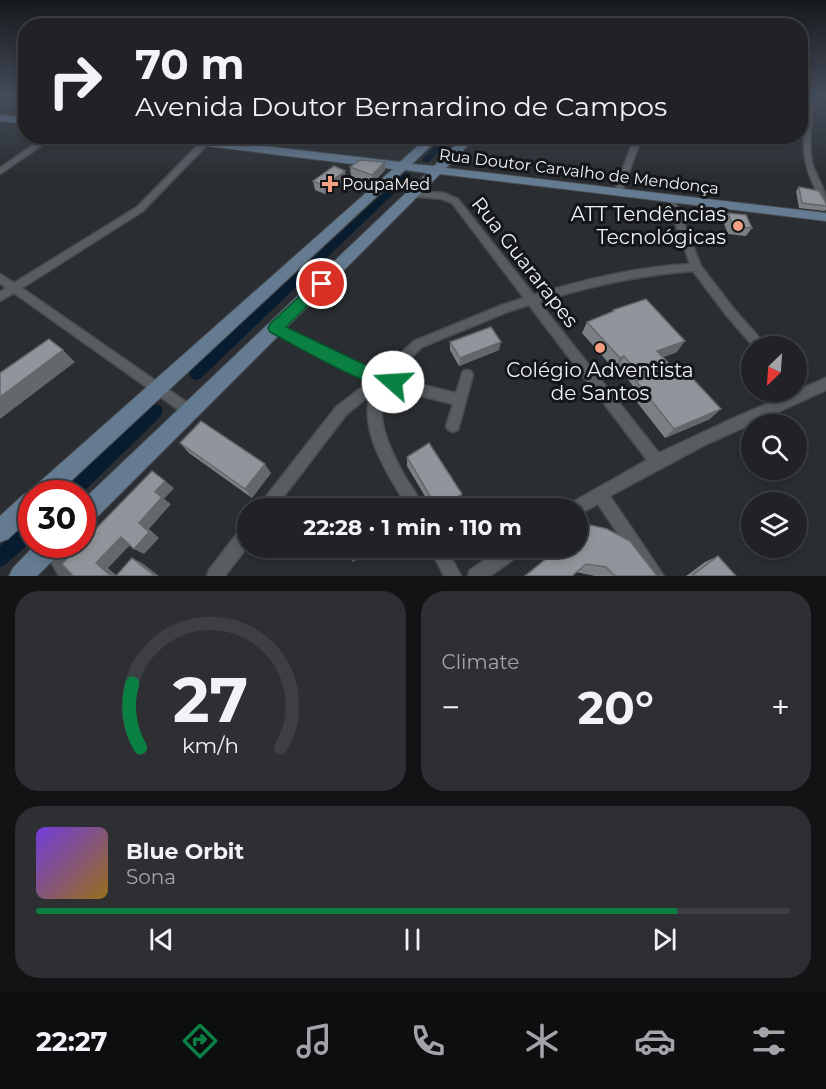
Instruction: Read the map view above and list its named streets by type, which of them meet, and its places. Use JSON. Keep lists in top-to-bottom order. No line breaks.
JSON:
{"streets":{"main road":["Rua Doutor Carvalho de Mendonça"],"street":["Rua Guararapes"]},"places":{"health":["PoupaMed"],"other":["ATT Tendências Tecnológicas","Colégio Adventista de Santos"]},"north":"bottom left","page":{"turn":["70 m","Avenida Doutor Bernardino de Campos"],"limit":"30","trip":"22:28 · 1 min · 110 m","tile":"Climate","heat":["−","20°","+"],"song":["Blue Orbit","Sona"],"tabs":"22:27","gauge":["27","km/h"]}}
